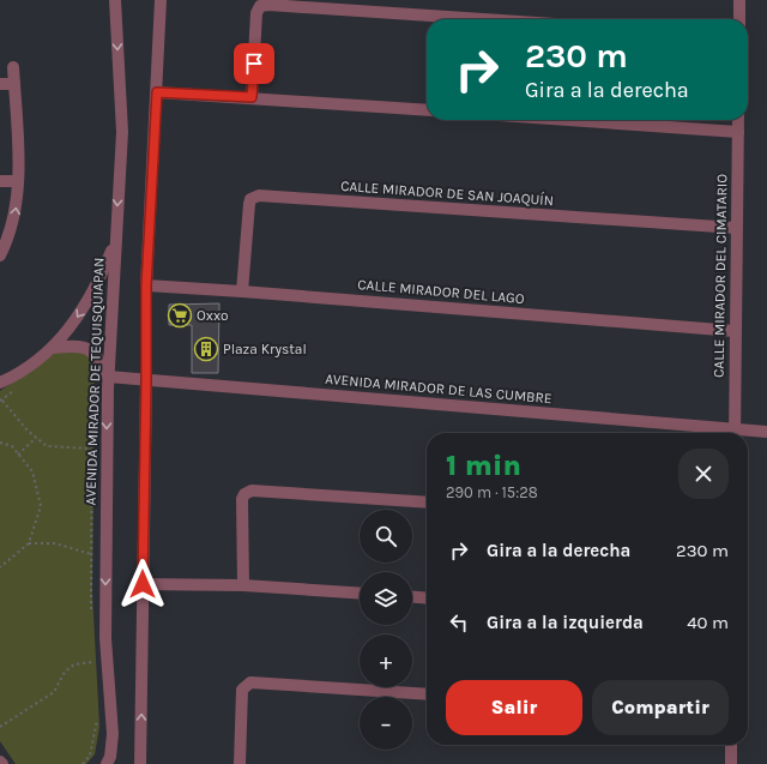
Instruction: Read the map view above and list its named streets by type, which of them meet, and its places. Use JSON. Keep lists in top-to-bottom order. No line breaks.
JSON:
{"streets":{"street":["CALLE MIRADOR DE SAN JOAQUÍN","CALLE MIRADOR DEL CIMATARIO","CALLE MIRADOR DEL LAGO","AVENIDA MIRADOR DE TEQUISQUIAPAN","AVENIDA MIRADOR DE LAS CUMBRE"]},"crossings":[["CALLE MIRADOR DE SAN JOAQUÍN","CALLE MIRADOR DEL CIMATARIO"],["CALLE MIRADOR DE SAN JOAQUÍN","CALLE MIRADOR DEL LAGO"],["CALLE MIRADOR DEL CIMATARIO","CALLE MIRADOR DEL LAGO"],["AVENIDA MIRADOR DE TEQUISQUIAPAN","AVENIDA MIRADOR DE LAS CUMBRE"]],"places":{"supermarket":["Oxxo"],"building":["Plaza Krystal"]},"page":{"turn":["230 m","Gira a la derecha"],"heading":["1 min","290 m · 15:28"],"map_buttons":["+","−"],"list":[{"name":"Gira a la derecha","value":"230 m"},{"name":"Gira a la izquierda","value":"40 m"}],"buttons":["Salir","Compartir"]}}
